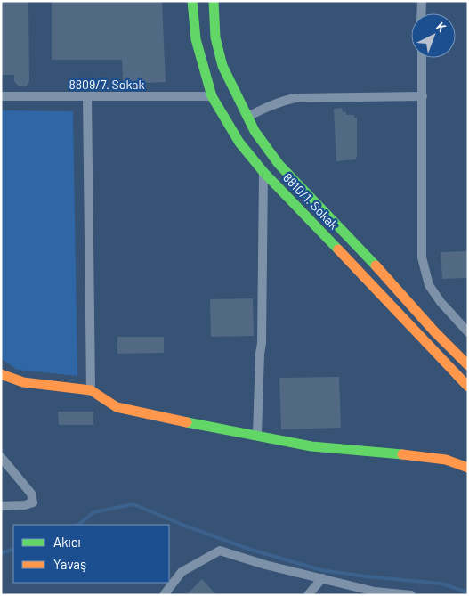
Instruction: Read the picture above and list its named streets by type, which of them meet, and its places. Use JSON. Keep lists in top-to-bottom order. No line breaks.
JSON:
{"streets":{"street":["8809/7. Sokak","8810/1. Sokak"]},"crossings":[["8809/7. Sokak","8810/1. Sokak"]],"legend":["Akıcı","Yavaş"],"north":"top right"}
